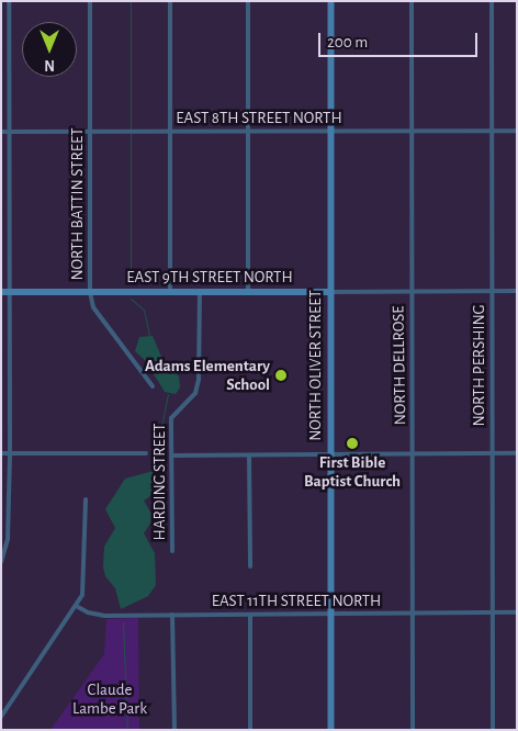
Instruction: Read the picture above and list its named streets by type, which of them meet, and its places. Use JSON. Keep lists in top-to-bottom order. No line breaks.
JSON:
{"streets":{"main road":["EAST 9TH STREET NORTH","NORTH OLIVER STREET"],"street":["EAST 8TH STREET NORTH","NORTH BATTIN STREET","NORTH DELLROSE","NORTH PERSHING","HARDING STREET","EAST 11TH STREET NORTH"]},"crossings":[["EAST 8TH STREET NORTH","NORTH BATTIN STREET"],["EAST 8TH STREET NORTH","NORTH OLIVER STREET"],["EAST 8TH STREET NORTH","NORTH DELLROSE"],["EAST 8TH STREET NORTH","NORTH PERSHING"],["NORTH BATTIN STREET","EAST 9TH STREET NORTH"],["EAST 9TH STREET NORTH","NORTH OLIVER STREET"],["EAST 9TH STREET NORTH","NORTH DELLROSE"],["EAST 9TH STREET NORTH","NORTH PERSHING"],["EAST 9TH STREET NORTH","HARDING STREET"],["NORTH OLIVER STREET","EAST 11TH STREET NORTH"],["NORTH DELLROSE","EAST 11TH STREET NORTH"],["NORTH PERSHING","EAST 11TH STREET NORTH"]],"parks":["Claude Lambe Park"],"places":["Adams Elementary School","First Bible Baptist Church"],"scale_bar":"200 m","north":"bottom"}
